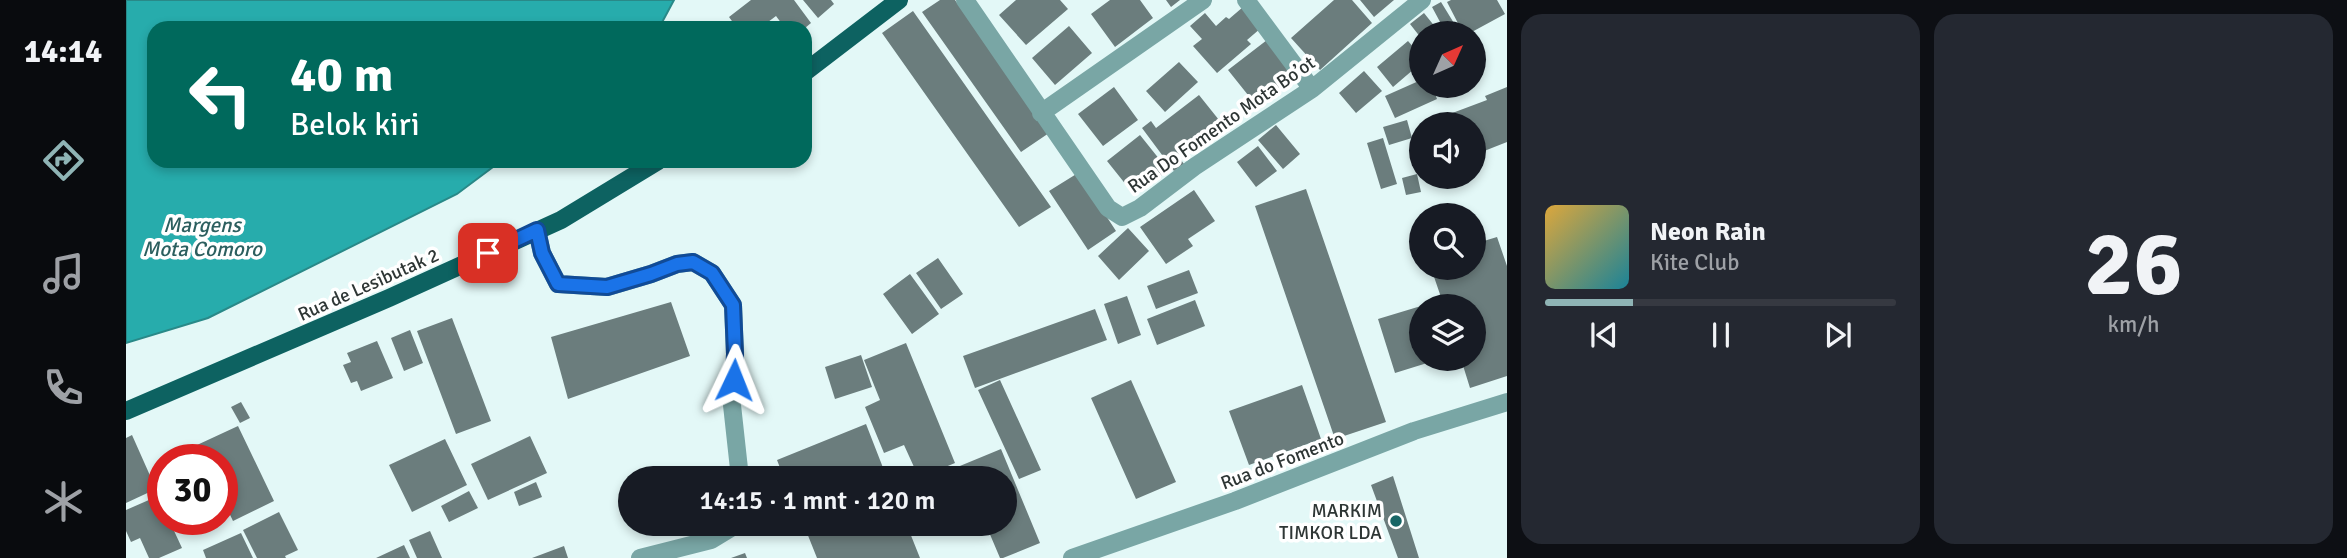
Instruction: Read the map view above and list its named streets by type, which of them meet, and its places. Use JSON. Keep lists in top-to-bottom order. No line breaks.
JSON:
{"streets":{"main road":["Rua de Lesibutak 2"],"street":["Rua Do Fomento Mota Bo’ot","Rua do Fomento"]},"water":["Margens Mota Comoro"],"places":["MARKIM TIMKOR LDA"],"north":"top right","page":{"tabs":"14:14","tile":["26","km/h"],"turn":["40 m","Belok kiri"],"song":["Neon Rain","Kite Club"],"limit":"30","trip":"14:15 · 1 mnt · 120 m"}}
